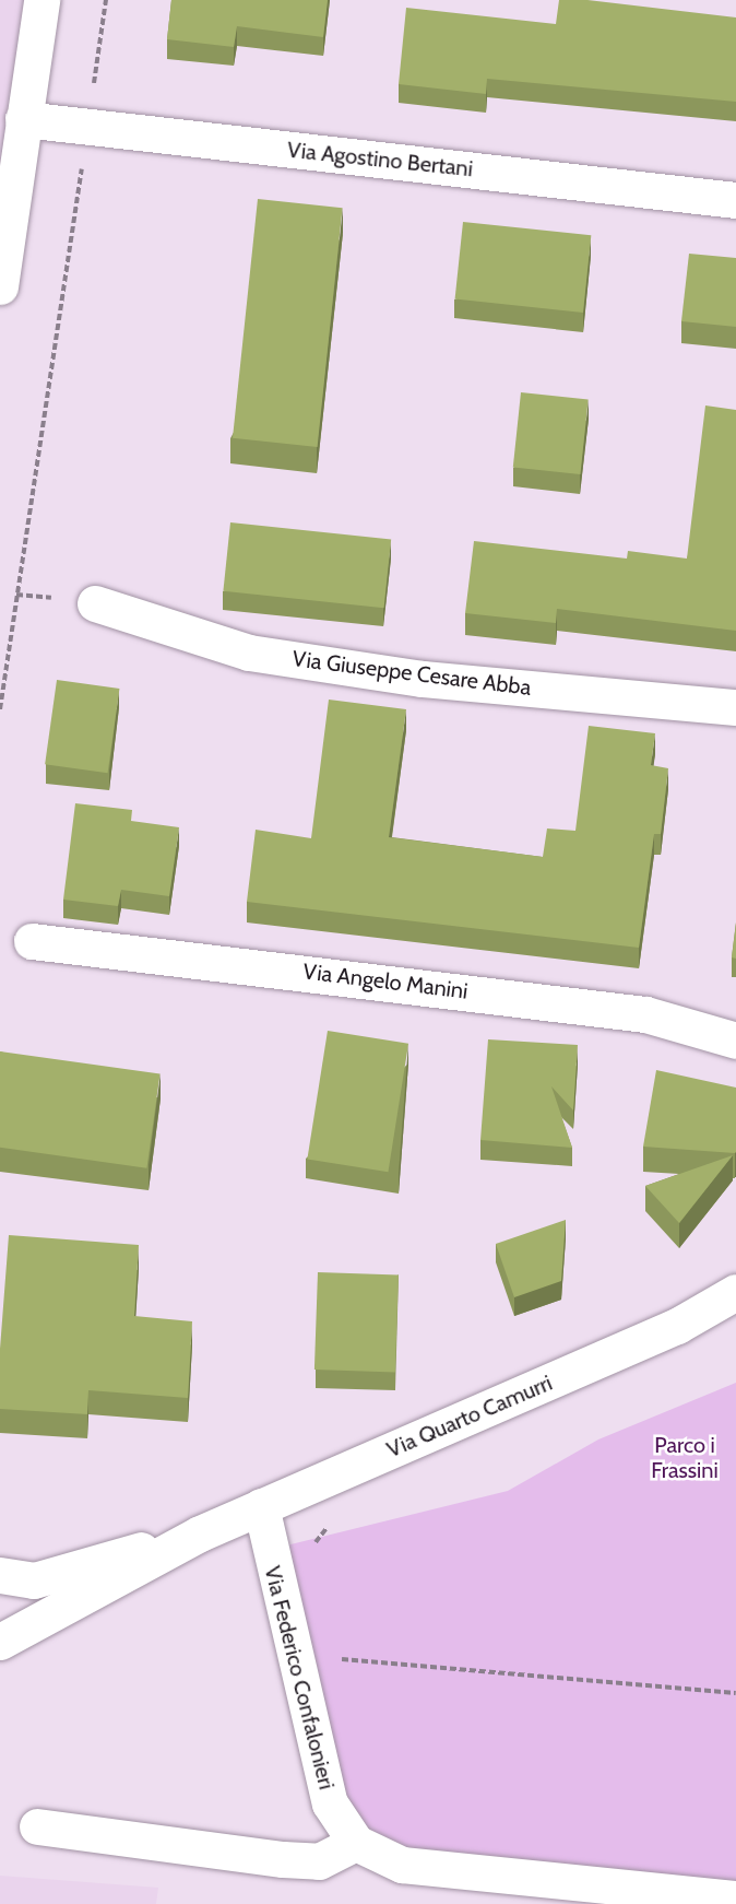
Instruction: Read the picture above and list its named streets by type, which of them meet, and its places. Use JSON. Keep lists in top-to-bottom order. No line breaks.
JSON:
{"streets":{"street":["Via Agostino Bertani","Via Giuseppe Cesare Abba","Via Angelo Manini","Via Quarto Camurri","Via Federico Confalonieri"]},"crossings":[["Via Quarto Camurri","Via Federico Confalonieri"]],"parks":["Parco i Frassini"]}
